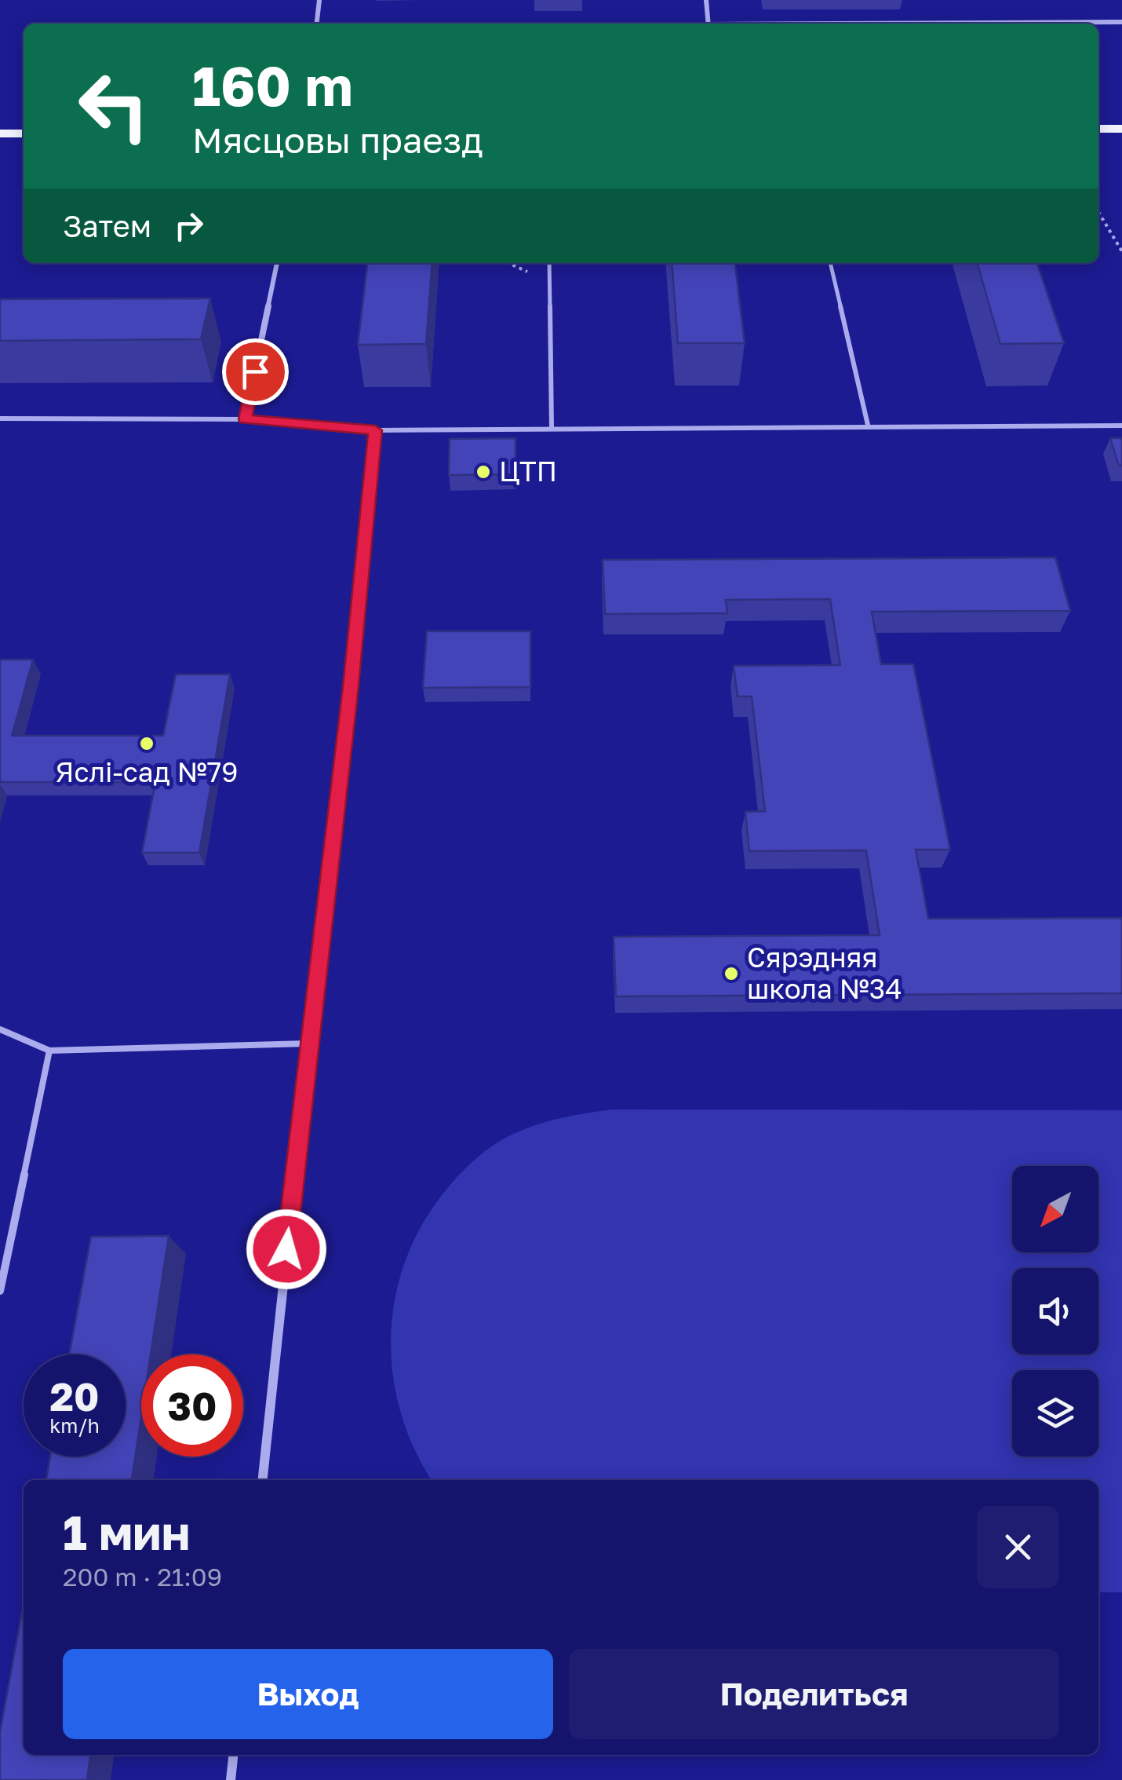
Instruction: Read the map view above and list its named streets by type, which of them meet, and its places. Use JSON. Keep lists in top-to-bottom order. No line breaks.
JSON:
{"places":["ЦТП","Яслі-сад №79","Сярэдняя школа №34"],"north":"bottom left","page":{"turn":["160 m","Мясцовы праезд"],"then":"Затем","speed":"20 km/h","limit":"30","heading":["1 мин","200 m · 21:09"],"buttons":["Выход","Поделиться"]}}
